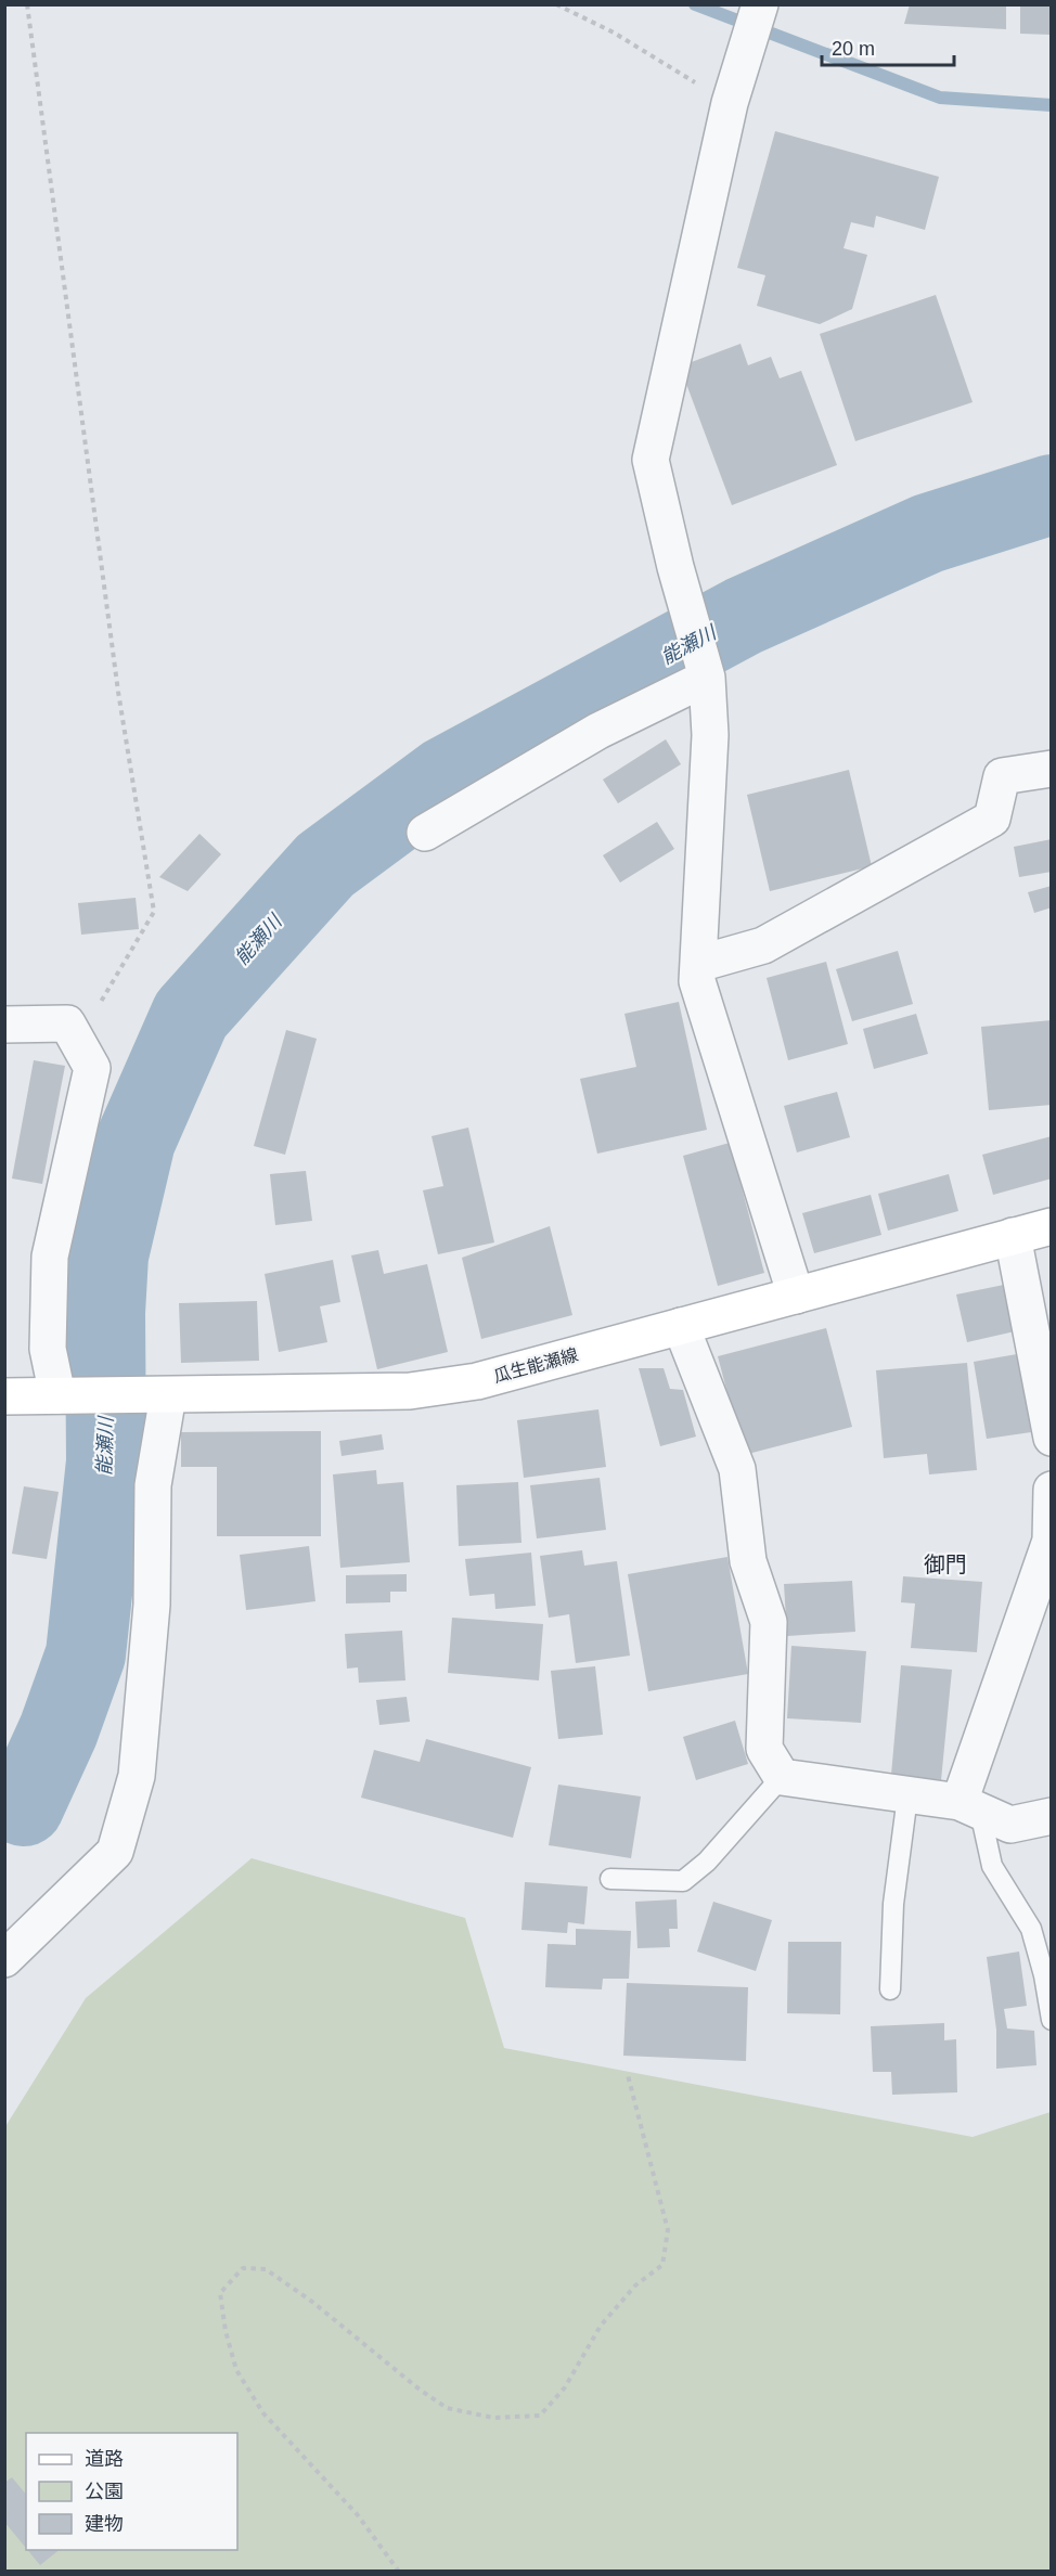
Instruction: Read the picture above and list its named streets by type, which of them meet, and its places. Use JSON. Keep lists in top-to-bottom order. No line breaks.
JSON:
{"streets":{"main road":["瓜生能瀬線"]},"districts":["御門"],"water":["能瀬川"],"legend":["道路","公園","建物"],"scale_bar":"20 m"}
